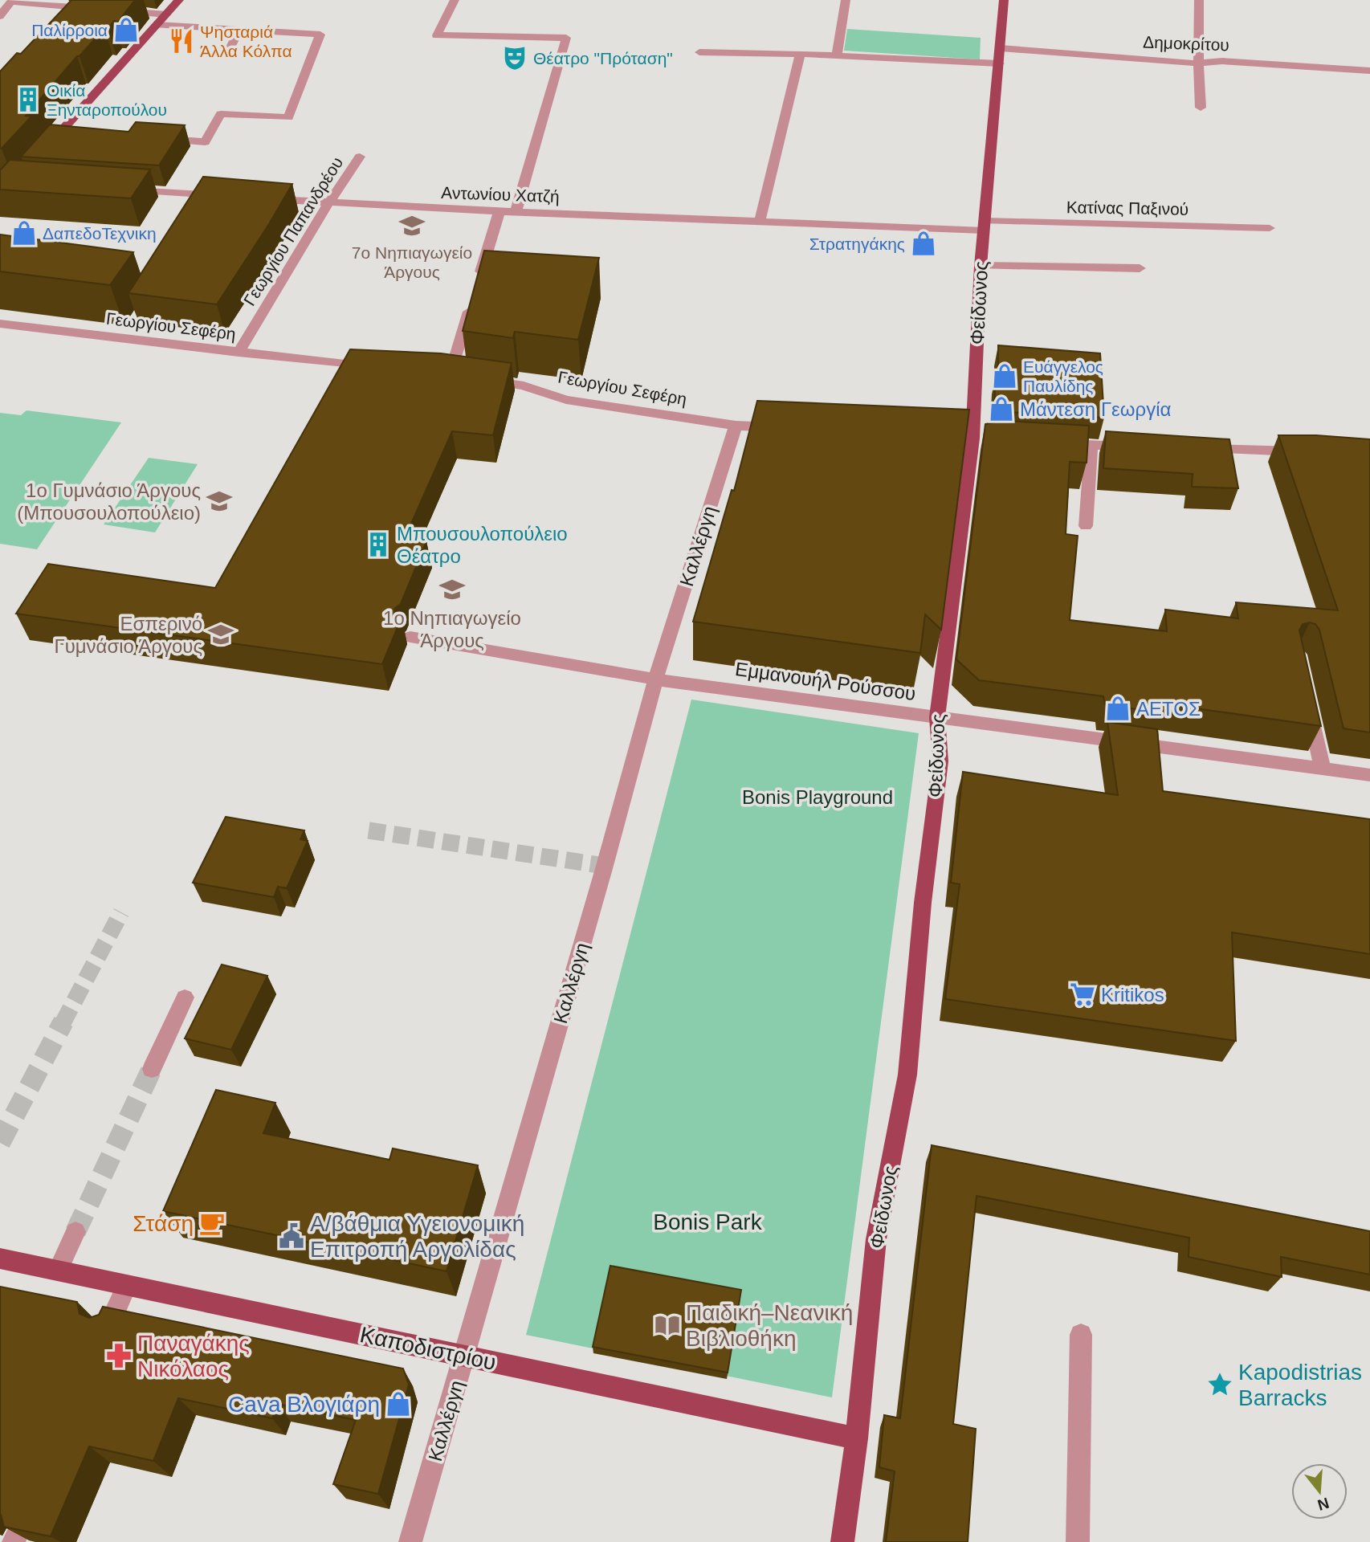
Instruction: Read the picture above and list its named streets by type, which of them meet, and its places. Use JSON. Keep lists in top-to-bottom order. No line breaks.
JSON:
{"streets":{"main road":["Φείδωνος","Καποδιστρίου"],"street":["Δημοκρίτου","Αντωνίου Χατζή","Κατίνας Παξινού","Γεωργίου Παπανδρέου","Γεωργίου Σεφέρη","Καλλέργη","Εμμανουήλ Ρούσσου"]},"crossings":[["Δημοκρίτου","Φείδωνος"],["Αντωνίου Χατζή","Κατίνας Παξινού"],["Αντωνίου Χατζή","Γεωργίου Παπανδρέου"],["Αντωνίου Χατζή","Φείδωνος"],["Κατίνας Παξινού","Φείδωνος"],["Γεωργίου Παπανδρέου","Γεωργίου Σεφέρη"],["Φείδωνος","Εμμανουήλ Ρούσσου"],["Φείδωνος","Καποδιστρίου"],["Γεωργίου Σεφέρη","Καλλέργη"],["Καλλέργη","Εμμανουήλ Ρούσσου"],["Καλλέργη","Καποδιστρίου"]],"parks":["Bonis Playground","Bonis Park"],"places":{"shop":["Παλίρροια","ΔαπεδοΤεχνικη","Στρατηγάκης","Ευάγγελος Παυλίδης","Μάντεση Γεωργία","ΑΕΤΟΣ","Cava Βλογιάρη"],"restaurant":["Ψησταριά Άλλα Κόλπα"],"theatre":["Θέατρο \"Πρόταση\""],"building":["Οικία Ξηνταροπούλου","Μπουσουλοπούλειο Θέατρο"],"school or university":["7ο Νηπιαγωγείο Άργους","1ο Γυμνάσιο Άργους (Μπουσουλοπούλειο)","1ο Νηπιαγωγείο Άργους","Εσπερινό Γυμνάσιο Άργους"],"supermarket":["Kritikos"],"cafe":["Στάση"],"public building":["Α/βάθμια Υγειονομική Επιτροπή Αργολίδας"],"library":["Παιδική–Νεανική Βιβλιοθήκη"],"pharmacy":["Παναγάκης Νικόλαος"],"place":["Kapodistrias Barracks"]},"north":"bottom"}
